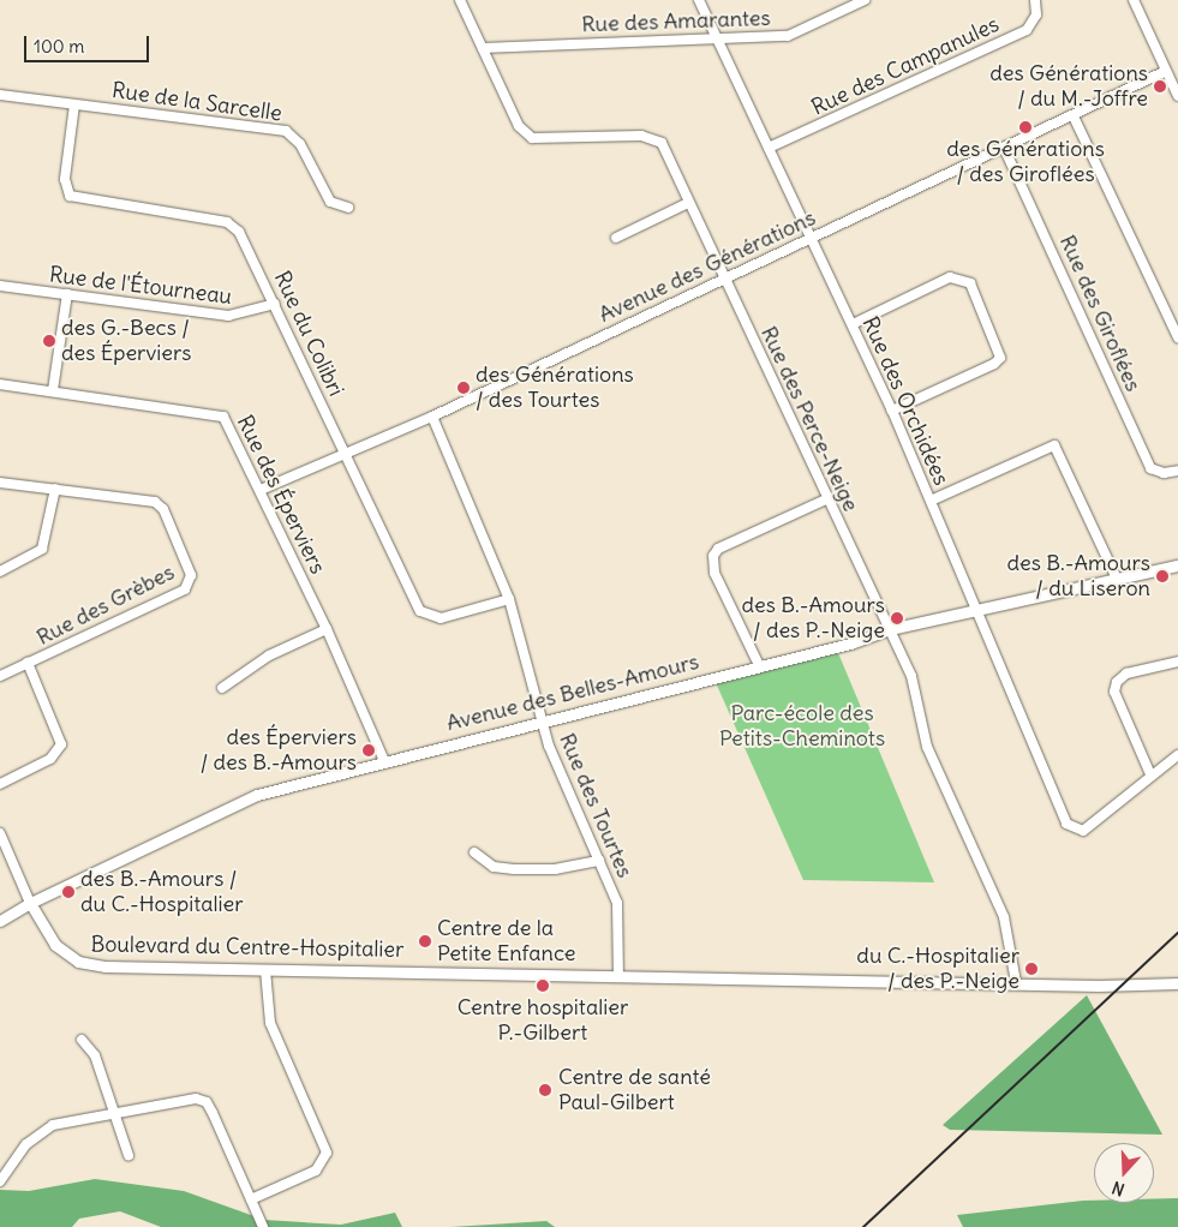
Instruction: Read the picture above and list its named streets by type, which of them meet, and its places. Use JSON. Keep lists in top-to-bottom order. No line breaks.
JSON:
{"streets":{"street":["Rue des Amarantes","Rue des Campanules","Rue de la Sarcelle","Avenue des Générations","Rue de l'Étourneau","Rue des Giroflées","Rue du Colibri","Rue des Orchidées","Rue des Perce-Neige","Rue des Éperviers","Rue des Grèbes","Avenue des Belles-Amours","Rue des Tourtes","Boulevard du Centre-Hospitalier"]},"crossings":[["Rue des Amarantes","Rue des Orchidées"],["Rue des Amarantes","Rue des Perce-Neige"],["Rue des Campanules","Rue des Orchidées"],["Rue de la Sarcelle","Rue du Colibri"],["Avenue des Générations","Rue des Giroflées"],["Avenue des Générations","Rue du Colibri"],["Avenue des Générations","Rue des Orchidées"],["Avenue des Générations","Rue des Perce-Neige"],["Avenue des Générations","Rue des Éperviers"],["Avenue des Générations","Rue des Tourtes"],["Rue de l'Étourneau","Rue du Colibri"],["Rue du Colibri","Rue des Tourtes"],["Rue des Orchidées","Avenue des Belles-Amours"],["Rue des Perce-Neige","Avenue des Belles-Amours"],["Rue des Perce-Neige","Boulevard du Centre-Hospitalier"],["Rue des Éperviers","Avenue des Belles-Amours"],["Avenue des Belles-Amours","Rue des Tourtes"],["Avenue des Belles-Amours","Boulevard du Centre-Hospitalier"],["Rue des Tourtes","Boulevard du Centre-Hospitalier"]],"parks":["Parc-école des Petits-Cheminots"],"places":["des Générations / du M.-Joffre","des Générations / des Giroflées","des G.-Becs / des Éperviers","des Générations / des Tourtes","des B.-Amours / du Liseron","des B.-Amours / des P.-Neige","des Éperviers / des B.-Amours","des B.-Amours / du C.-Hospitalier","Centre de la Petite Enfance","du C.-Hospitalier / des P.-Neige","Centre hospitalier P.-Gilbert","Centre de santé Paul-Gilbert"],"scale_bar":"100 m","north":"bottom"}
